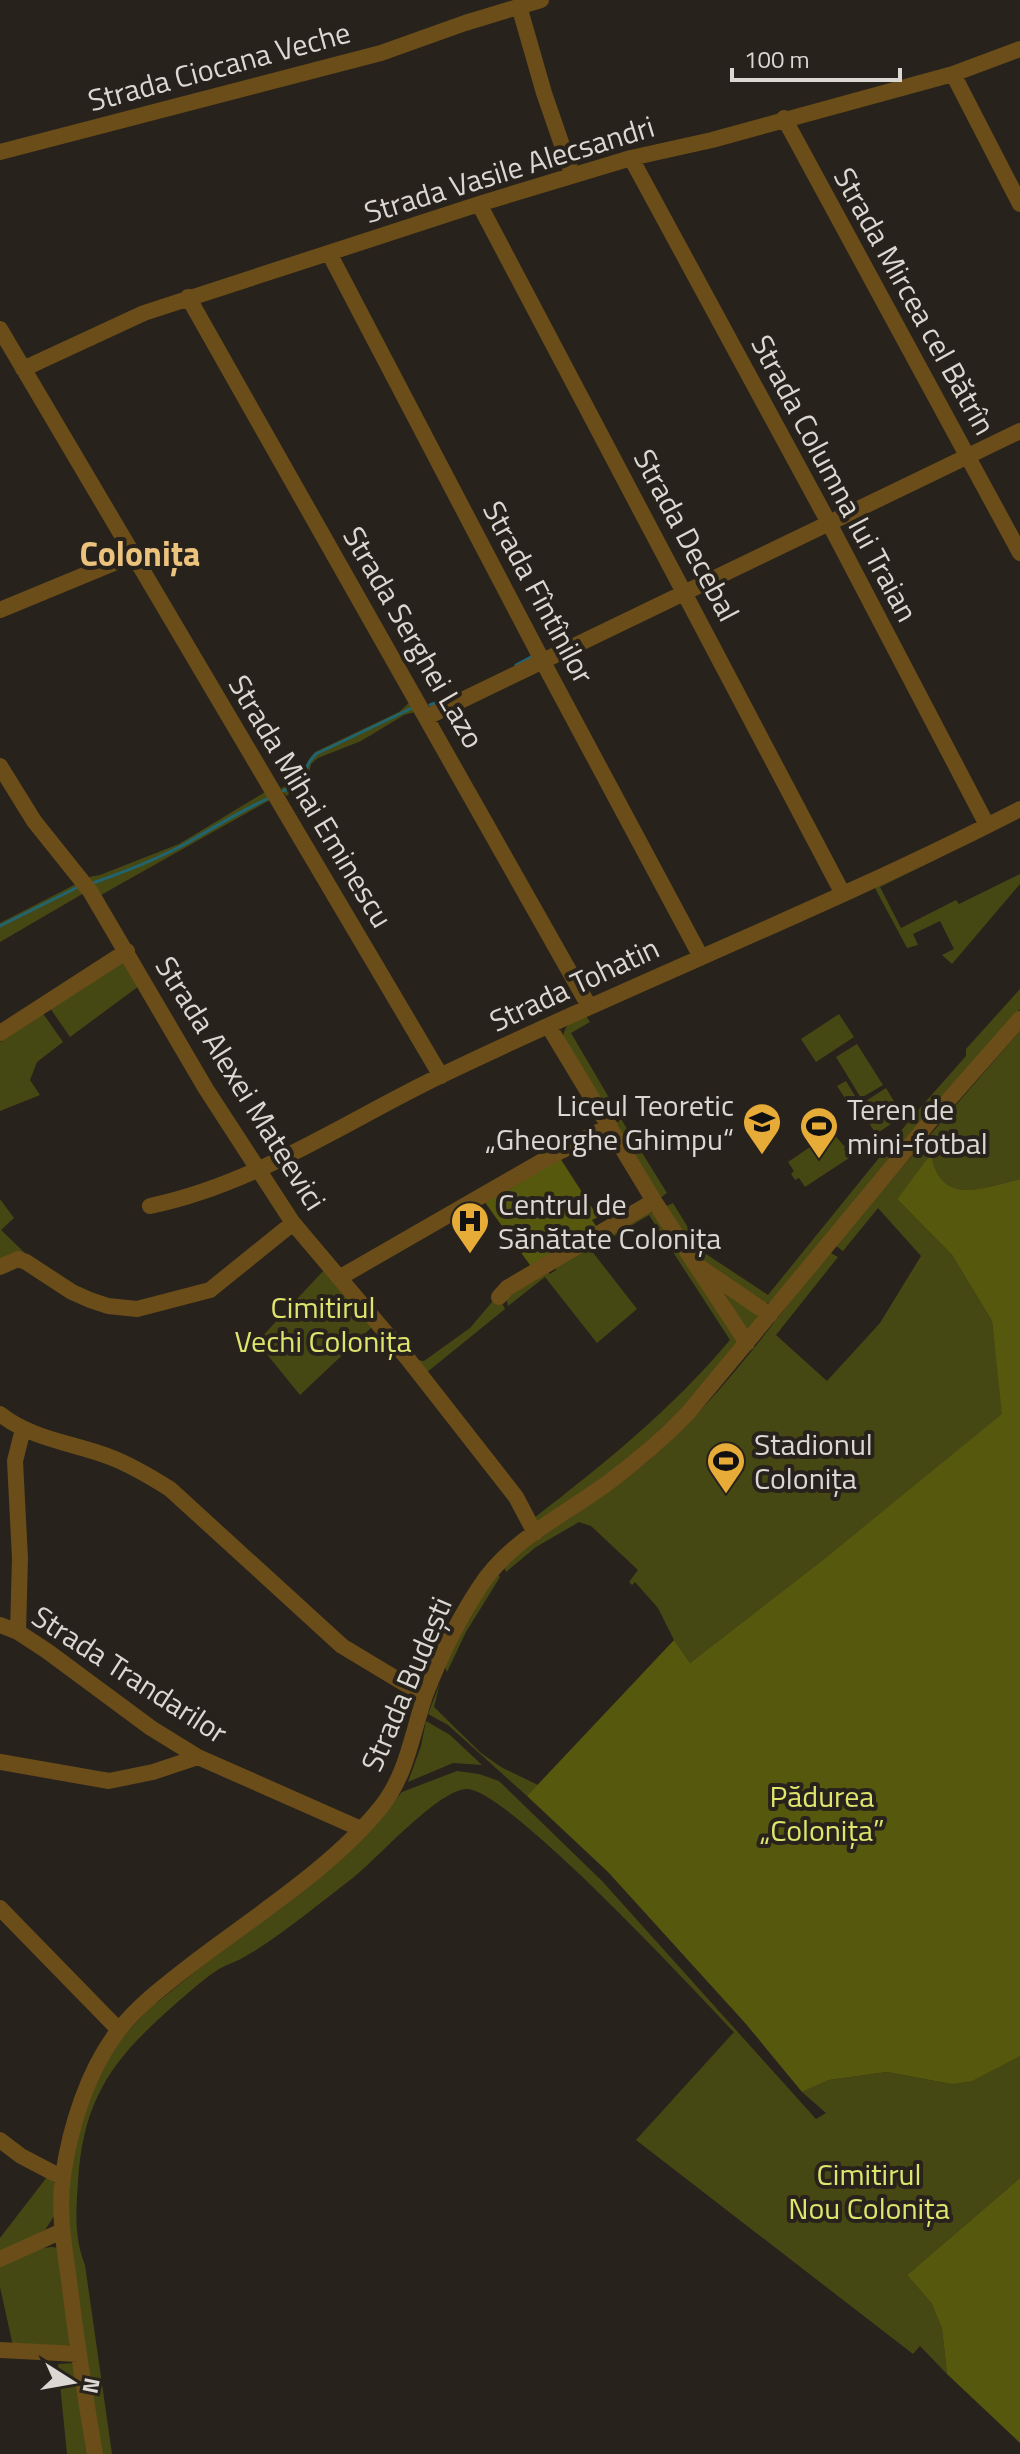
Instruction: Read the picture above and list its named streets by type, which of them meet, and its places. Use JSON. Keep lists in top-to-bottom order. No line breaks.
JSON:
{"streets":{"street":["Strada Ciocana Veche","Strada Vasile Alecsandri","Strada Mircea cel Bătrîn","Strada Columna lui Traian","Strada Decebal","Strada Fîntînilor","Strada Serghei Lazo","Strada Mihai Eminescu","Strada Tohatin","Strada Alexei Mateevici","Strada Trandarilor","Strada Budești"]},"crossings":[["Strada Vasile Alecsandri","Strada Mircea cel Bătrîn"],["Strada Vasile Alecsandri","Strada Columna lui Traian"],["Strada Vasile Alecsandri","Strada Decebal"],["Strada Vasile Alecsandri","Strada Fîntînilor"],["Strada Vasile Alecsandri","Strada Serghei Lazo"],["Strada Vasile Alecsandri","Strada Mihai Eminescu"],["Strada Columna lui Traian","Strada Tohatin"],["Strada Decebal","Strada Tohatin"],["Strada Fîntînilor","Strada Tohatin"],["Strada Serghei Lazo","Strada Tohatin"],["Strada Mihai Eminescu","Strada Tohatin"],["Strada Tohatin","Strada Alexei Mateevici"],["Strada Alexei Mateevici","Strada Budești"],["Strada Trandarilor","Strada Budești"]],"districts":["Colonița"],"parks":["Cimitirul Vechi Colonița","Pădurea „Colonița”","Cimitirul Nou Colonița"],"places":{"school or university":["Liceul Teoretic „Gheorghe Ghimpu“"],"sports":["Teren de mini-fotbal","Stadionul Colonița"],"hospital":["Centrul de Sănătate Colonița"]},"scale_bar":"100 m","north":"right"}
